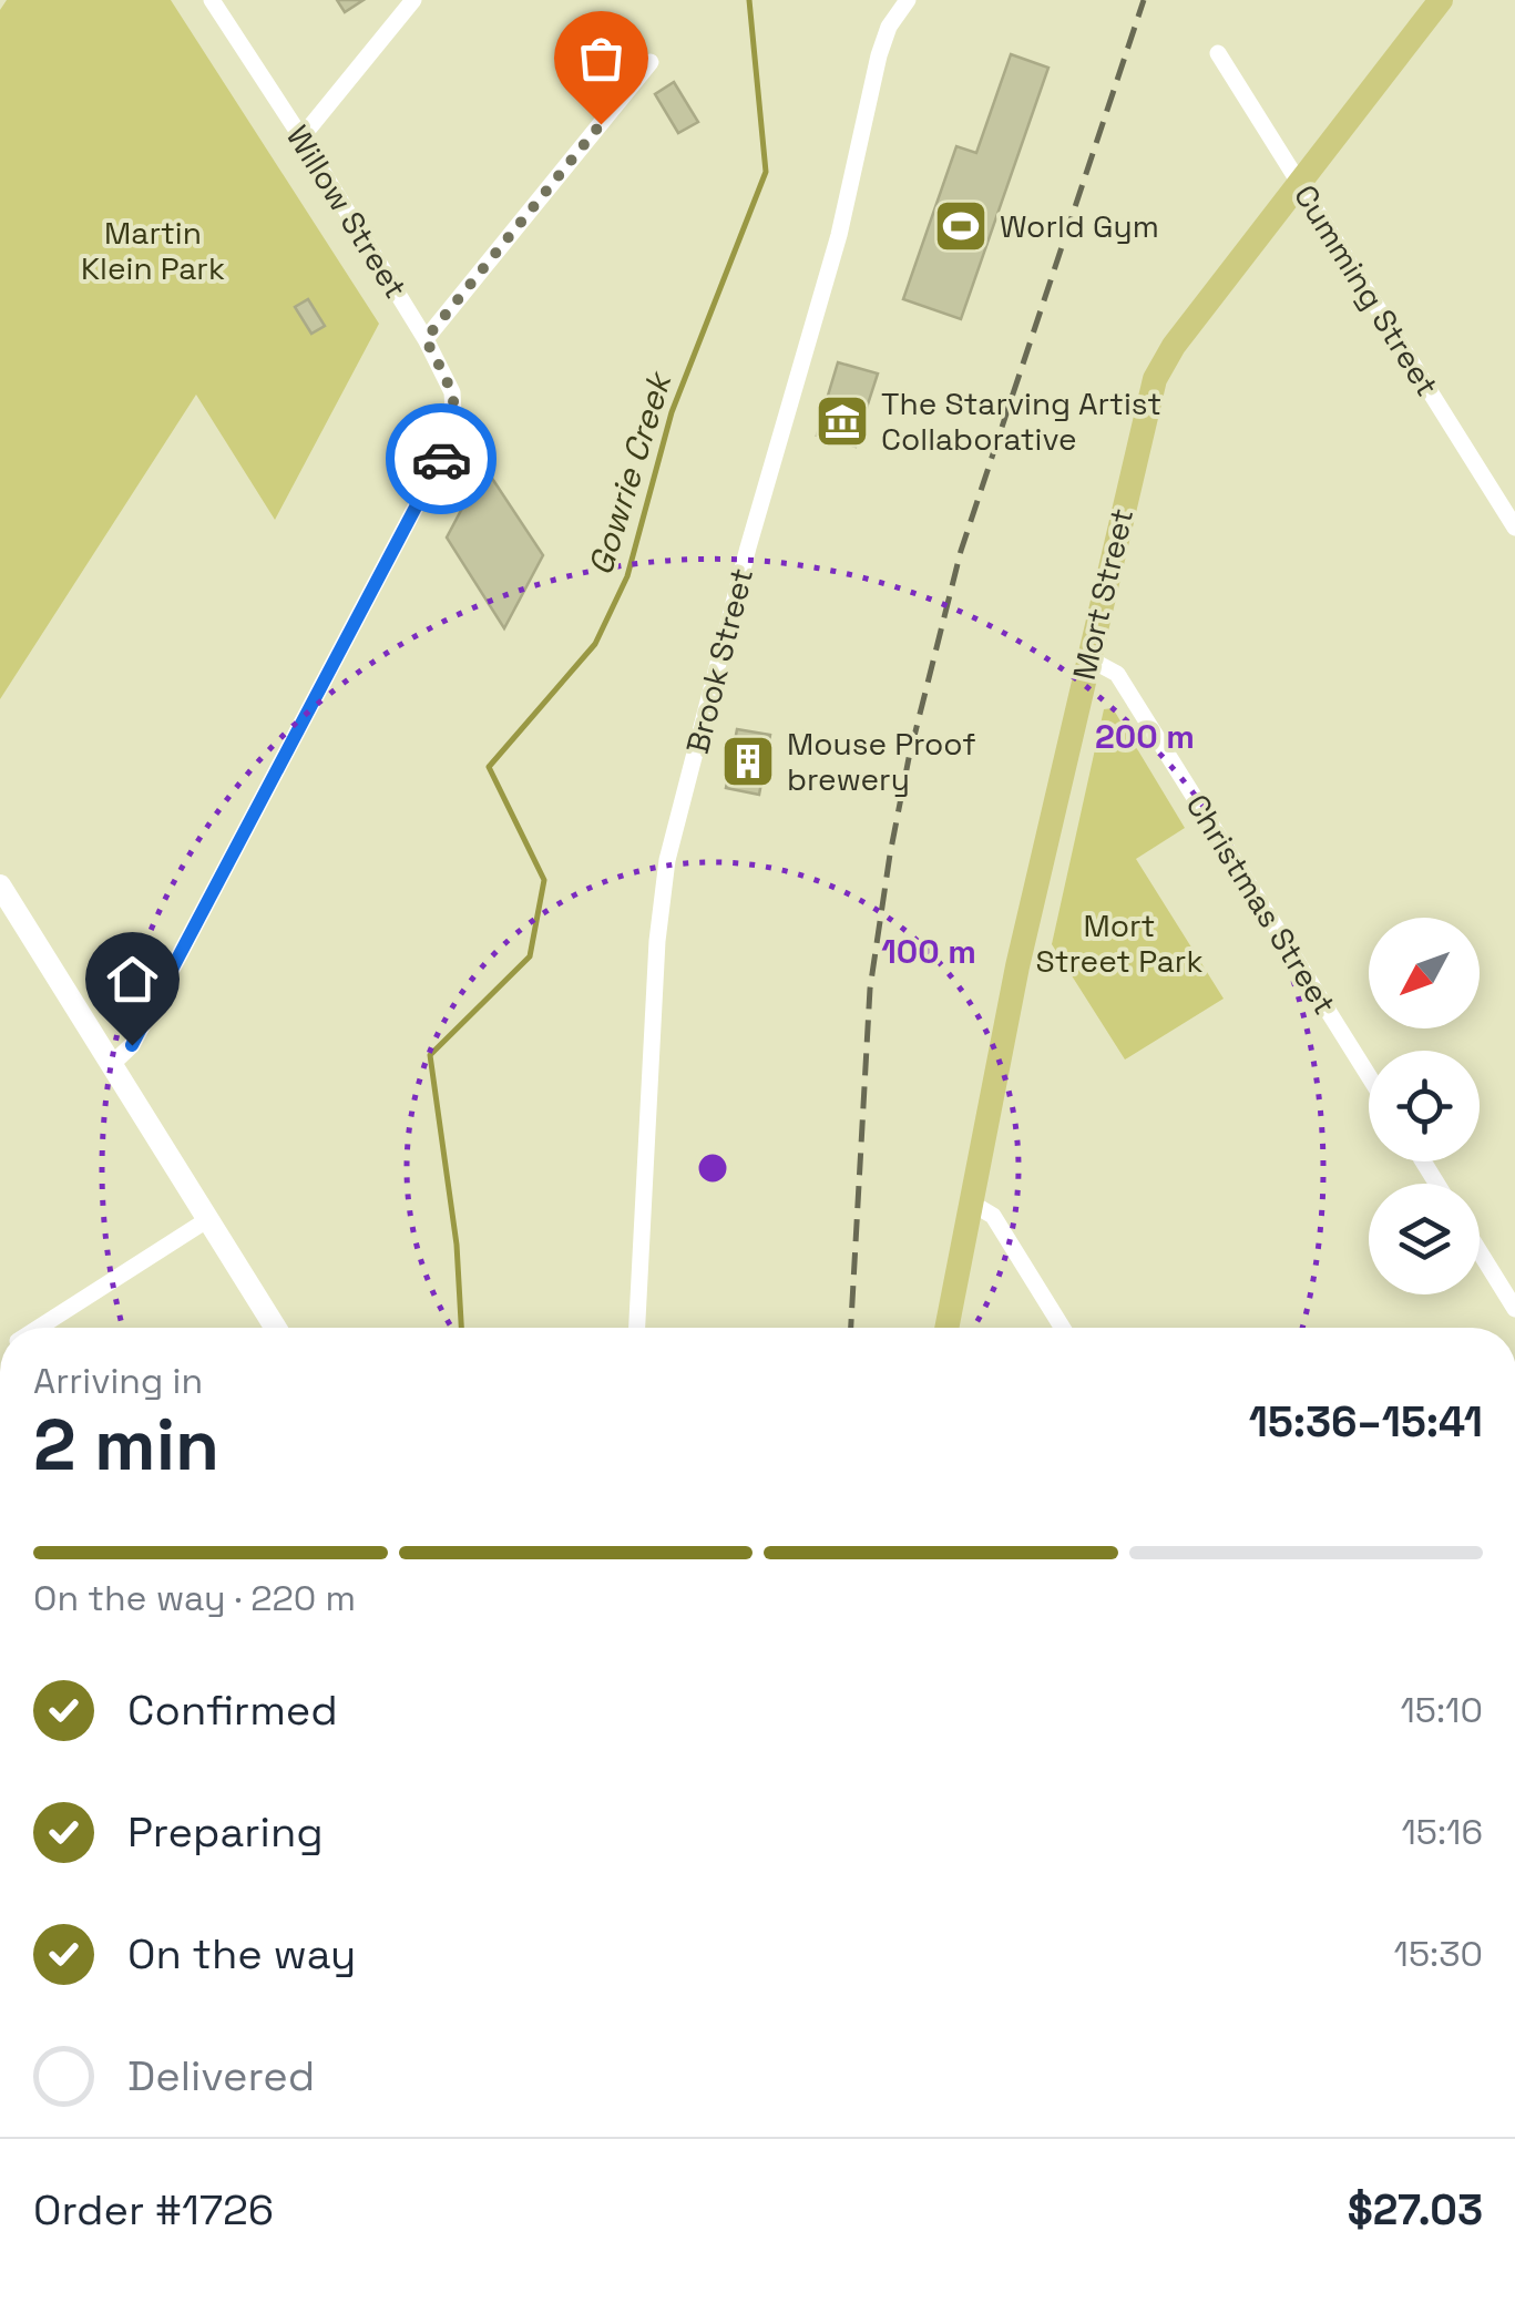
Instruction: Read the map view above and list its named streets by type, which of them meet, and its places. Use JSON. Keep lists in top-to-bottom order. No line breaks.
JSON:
{"streets":{"main road":["Mort Street"],"street":["Willow Street","Cumming Street","Brook Street","Christmas Street"]},"crossings":[["Cumming Street","Mort Street"],["Mort Street","Christmas Street"]],"water":["Gowrie Creek"],"parks":["Martin Klein Park","Mort Street Park"],"places":{"sports":["World Gym"],"museum":["The Starving Artist Collaborative"],"building":["Mouse Proof brewery"]},"north":"bottom left","page":{"heading":["2 min","Arriving in","15:36–15:41"],"panel":["Order #1726","$27.03"],"bar":"On the way · 220 m","list":[["Confirmed","15:10"],["Preparing","15:16"],["On the way","15:30"],"Delivered"]},"rings":["200 m","100 m"]}
